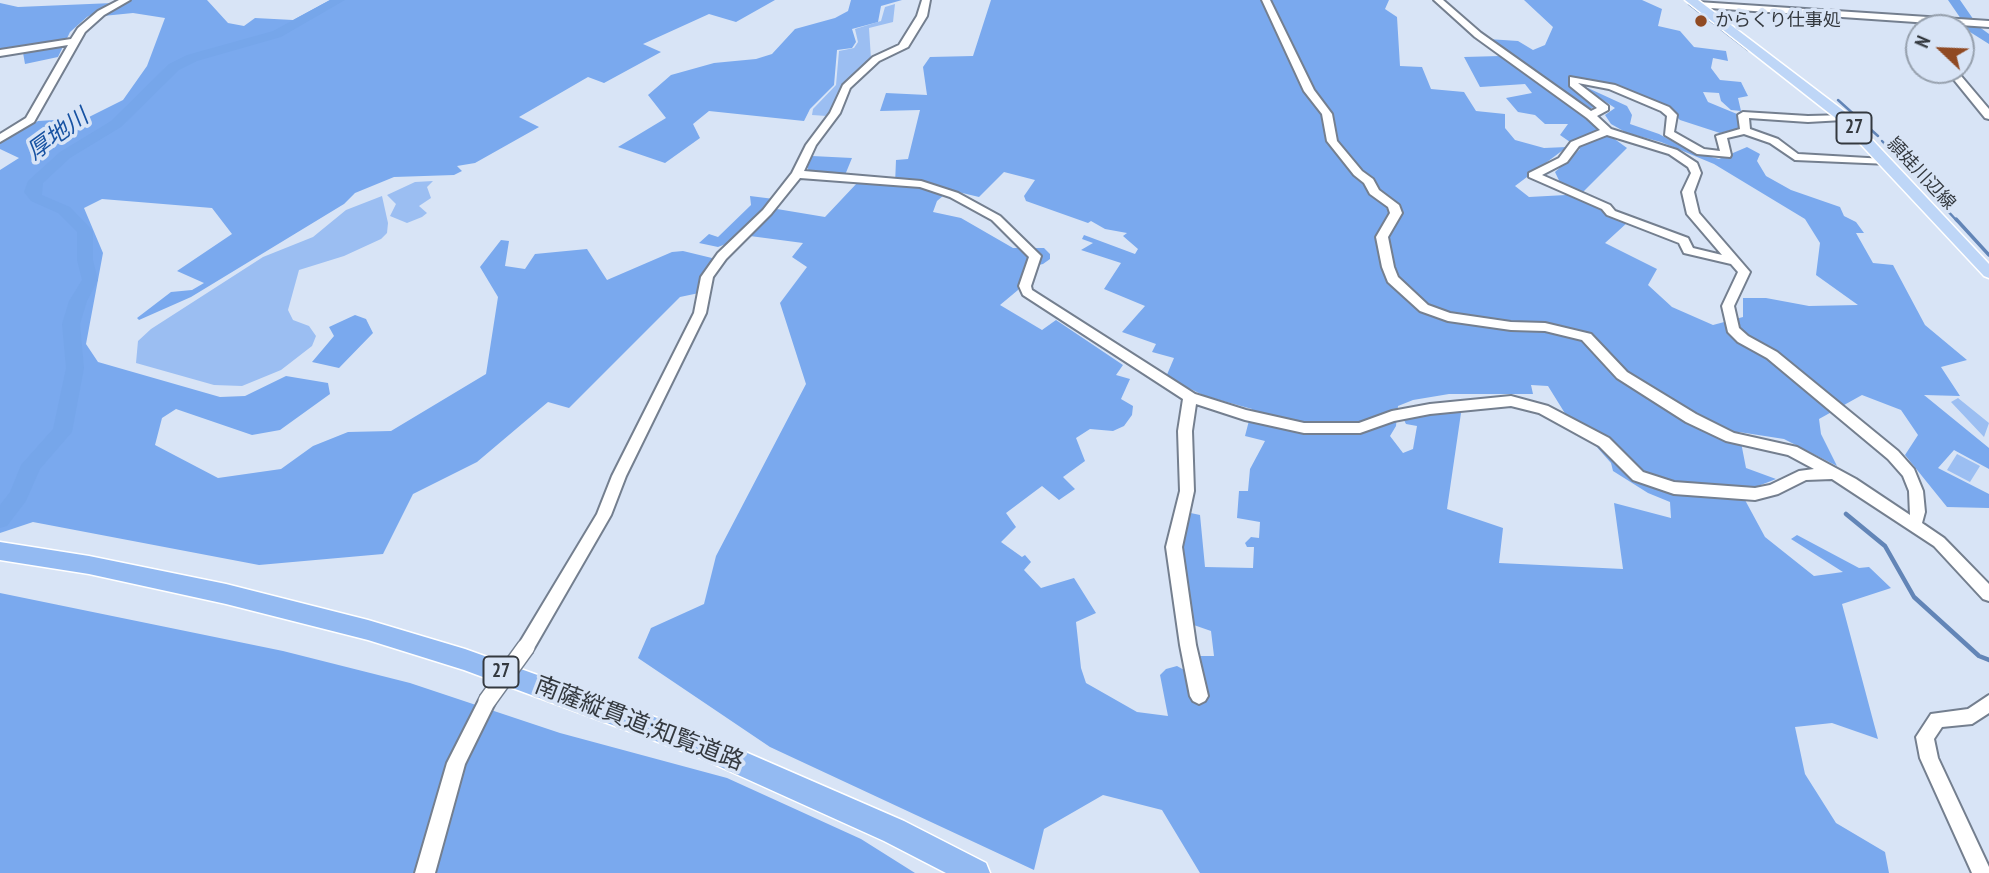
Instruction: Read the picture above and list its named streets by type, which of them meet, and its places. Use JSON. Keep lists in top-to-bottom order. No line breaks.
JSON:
{"streets":{"highway":["27","南薩縦貫道;知覧道路"],"main road":["頴娃川辺線"]},"water":["厚地川"],"places":["からくり仕事処"],"north":"top left"}
